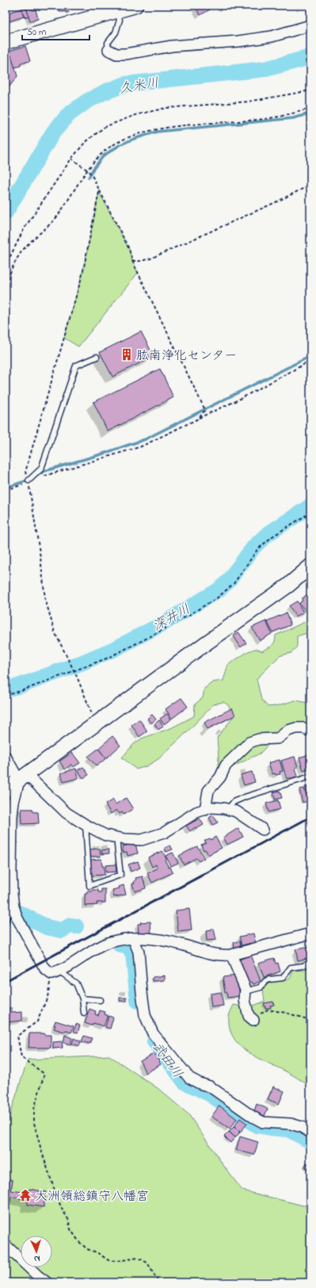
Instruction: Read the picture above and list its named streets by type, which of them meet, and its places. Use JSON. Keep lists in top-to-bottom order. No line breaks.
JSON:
{"water":["久米川","深井川","武田川"],"places":{"building":["肱南浄化センター"],"temple":["大洲領総鎮守八幡宮"]},"scale_bar":"50 m","north":"bottom"}
